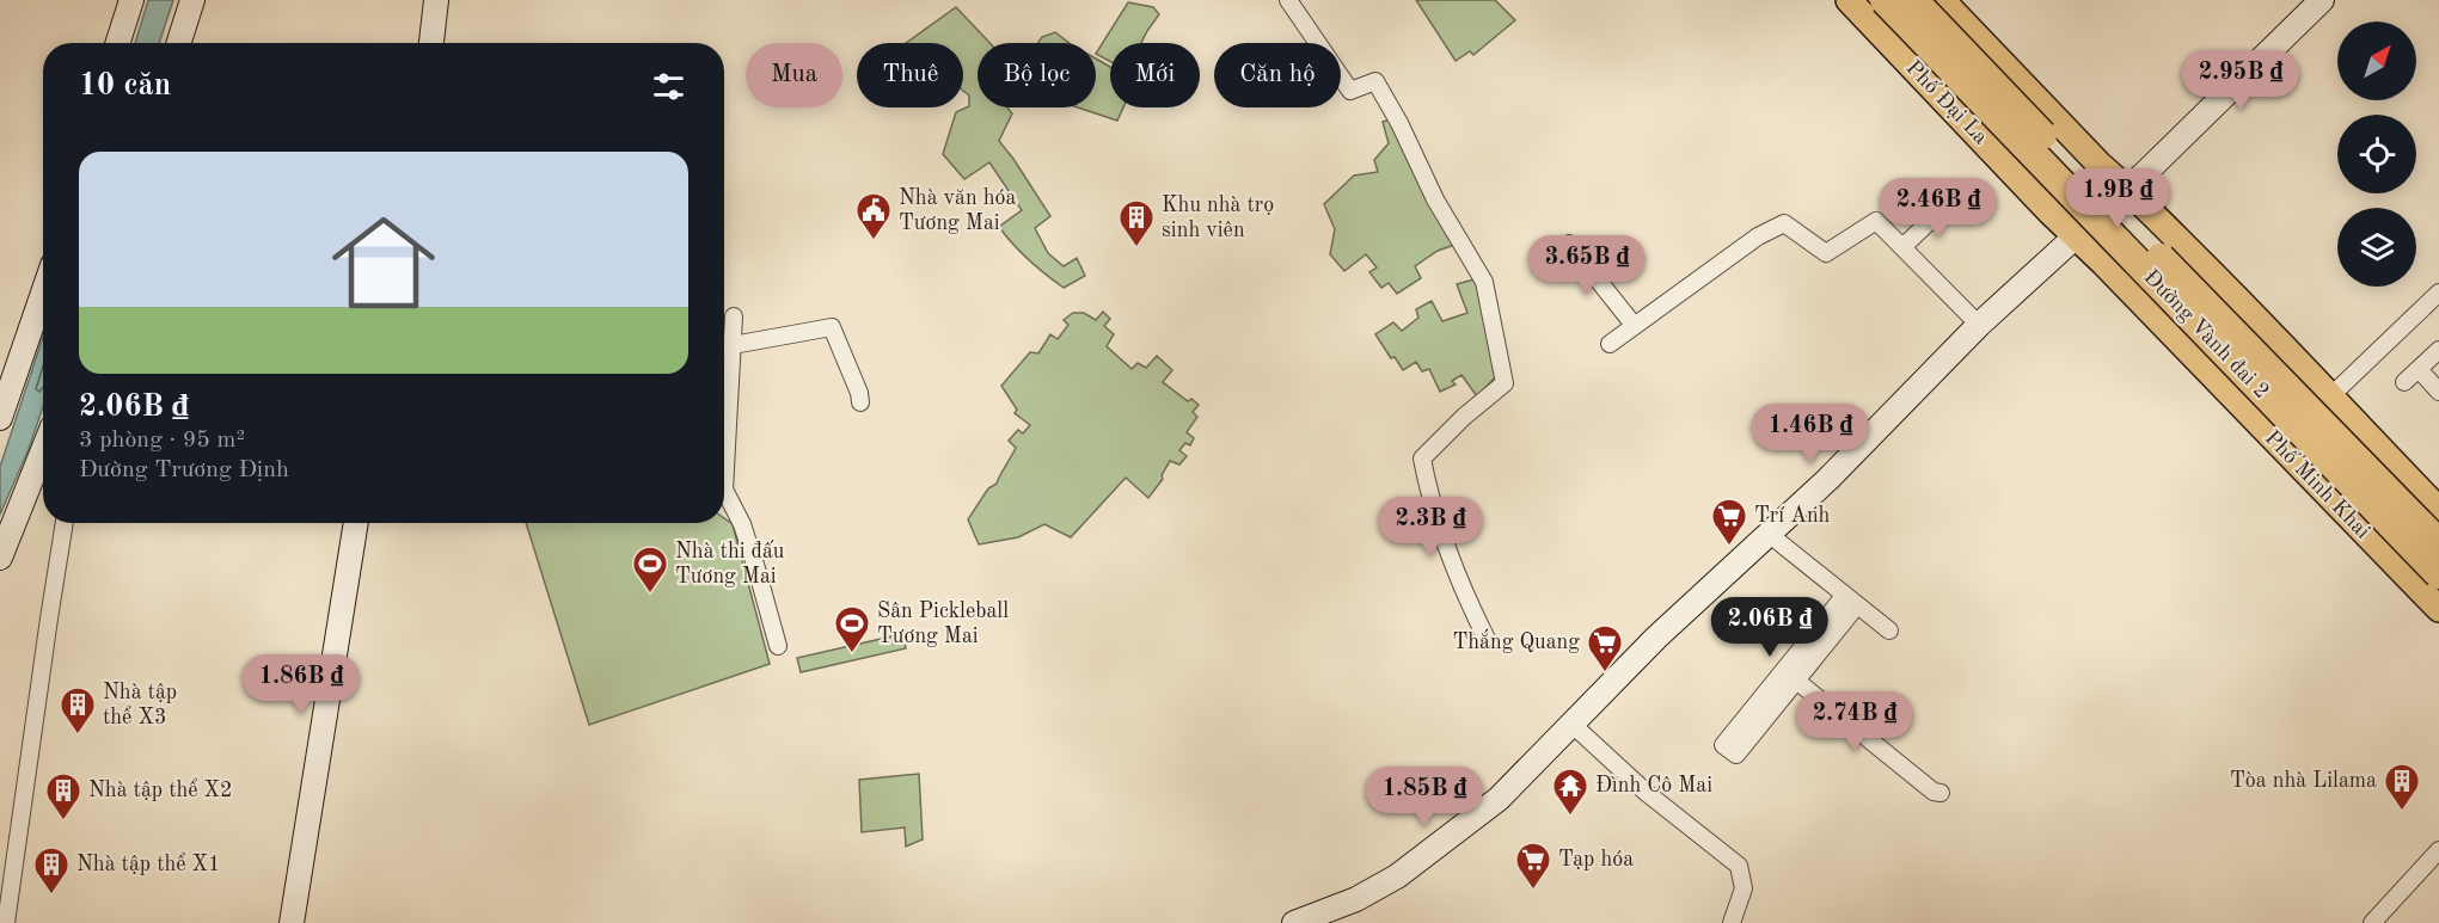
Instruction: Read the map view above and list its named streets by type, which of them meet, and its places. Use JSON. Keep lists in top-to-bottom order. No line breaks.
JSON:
{"streets":{"highway":["Đường Vành đai 2"],"main road":["Phố Đại La","Phố Minh Khai"]},"crossings":[["Phố Đại La","Phố Minh Khai"]],"places":{"public building":["Nhà văn hóa Tương Mai"],"building":["Khu nhà trọ sinh viên","Nhà tập thể X3","Tòa nhà Lilama","Nhà tập thể X2","Nhà tập thể X1"],"supermarket":["Trí Anh","Thắng Quang","Tạp hóa"],"sports":["Nhà thi đấu Tương Mai","Sân Pickleball Tương Mai"],"temple":["Đình Cô Mai"]},"north":"top right","page":{"chip":["Mua","Thuê","Bộ lọc","Mới","Căn hộ"],"heading":"10 căn","price":["2.95B ₫","1.9B ₫","2.46B ₫","3.65B ₫","1.46B ₫","2.3B ₫","2.06B ₫","1.86B ₫","2.74B ₫","1.85B ₫"],"list":[{"name":"2.06B ₫","note":"3 phòng · 95 m² · Đường Trương Định"}]}}
